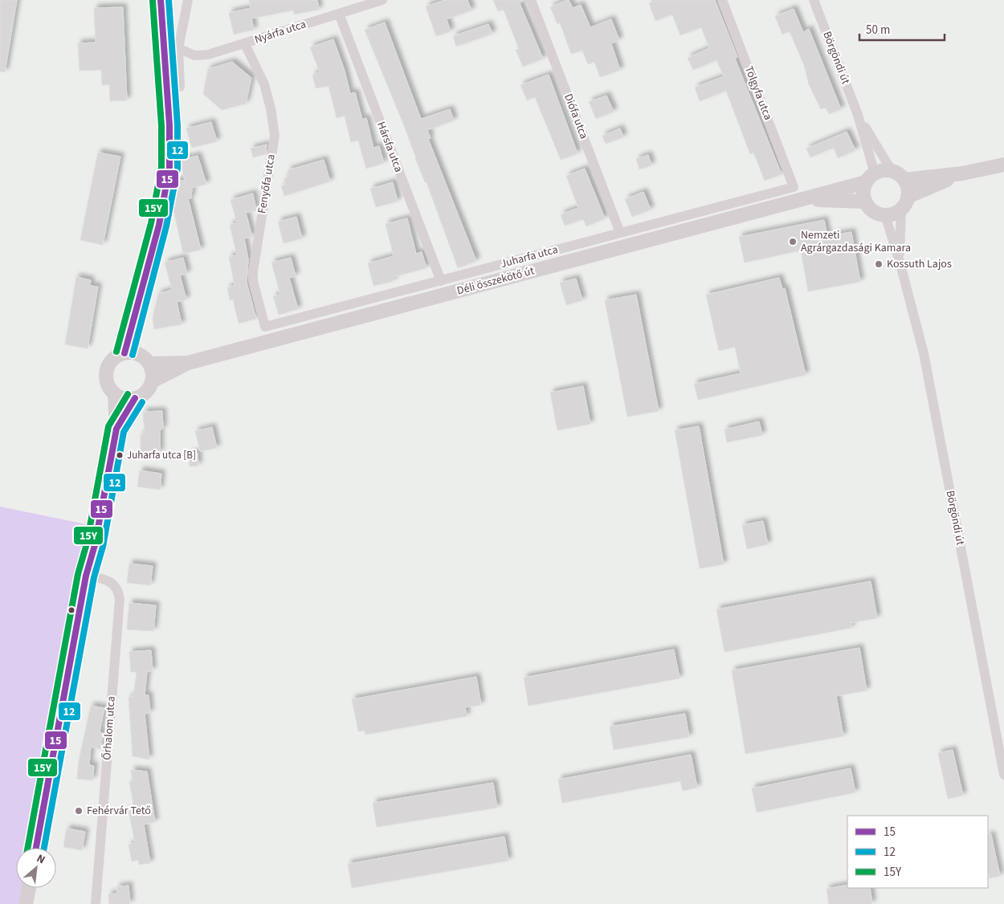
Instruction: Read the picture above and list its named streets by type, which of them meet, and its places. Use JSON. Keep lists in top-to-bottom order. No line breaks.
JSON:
{"streets":{"main road":["Déli összekötő út"],"street":["Nyárfa utca","Börgöndi út","Tölgyfa utca","Diófa utca","Hársfa utca","Fenyőfa utca","Juharfa utca","Őrhalom utca"]},"crossings":[["Nyárfa utca","Hársfa utca"],["Nyárfa utca","Fenyőfa utca"],["Börgöndi út","Déli összekötő út"],["Tölgyfa utca","Juharfa utca"],["Diófa utca","Juharfa utca"],["Hársfa utca","Juharfa utca"],["Fenyőfa utca","Juharfa utca"]],"places":["Nemzeti Agrárgazdasági Kamara","Kossuth Lajos","Juharfa utca [B]","Fehérvár Tető"],"lines":["transit line 15","transit line 12","transit line 15Y"],"legend":["15","12","15Y"],"scale_bar":"50 m","north":"top right"}
